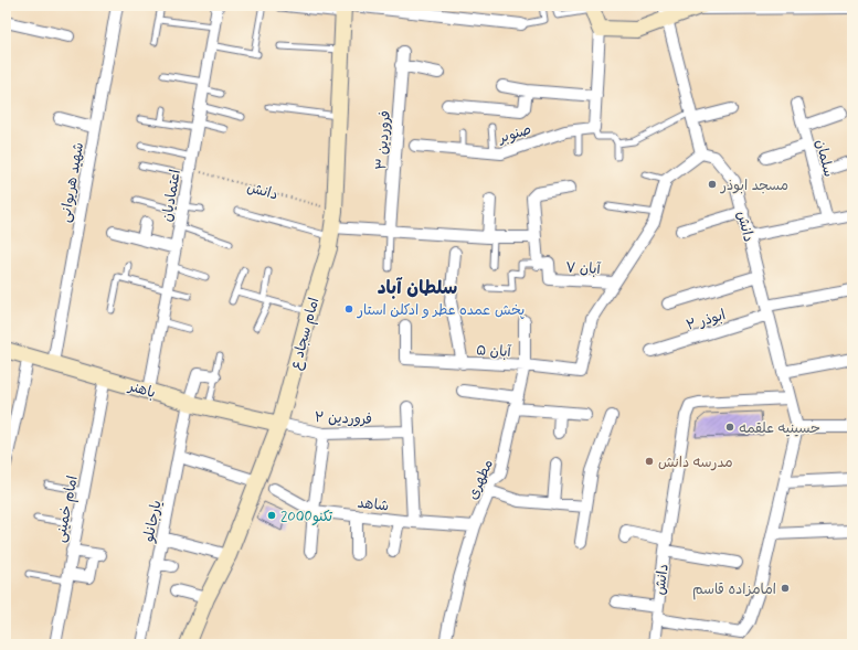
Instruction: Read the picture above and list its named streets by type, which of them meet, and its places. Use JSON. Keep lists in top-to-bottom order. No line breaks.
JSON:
{"streets":{"street":["صنوبر","فروردین ۳","سلمان","شهید هریوانی","دانش","اعتمادیان","آبان ۷","ابوذر ۲","امام سجاد ع","آبان ۵","باهنر","فروردین ۲","مطهری","شاهد","امام خمینی","یارجانلو"]},"crossings":[["شهید هریوانی","باهنر"],["دانش","اعتمادیان"],["دانش","ابوذر ۲"],["دانش","امام سجاد ع"],["اعتمادیان","باهنر"],["آبان ۷","آبان ۵"],["امام سجاد ع","باهنر"],["امام سجاد ع","فروردین ۲"],["آبان ۵","مطهری"],["باهنر","فروردین ۲"],["باهنر","امام خمینی"],["باهنر","یارجانلو"],["مطهری","شاهد"]],"districts":["سلطان آباد"],"places":["مسجد ابوذر","پخش عمده عطر و ادکلن استار","حسینیه علقمه","مدرسه دانش","تکنو2000","امامزاده قاسم"]}
